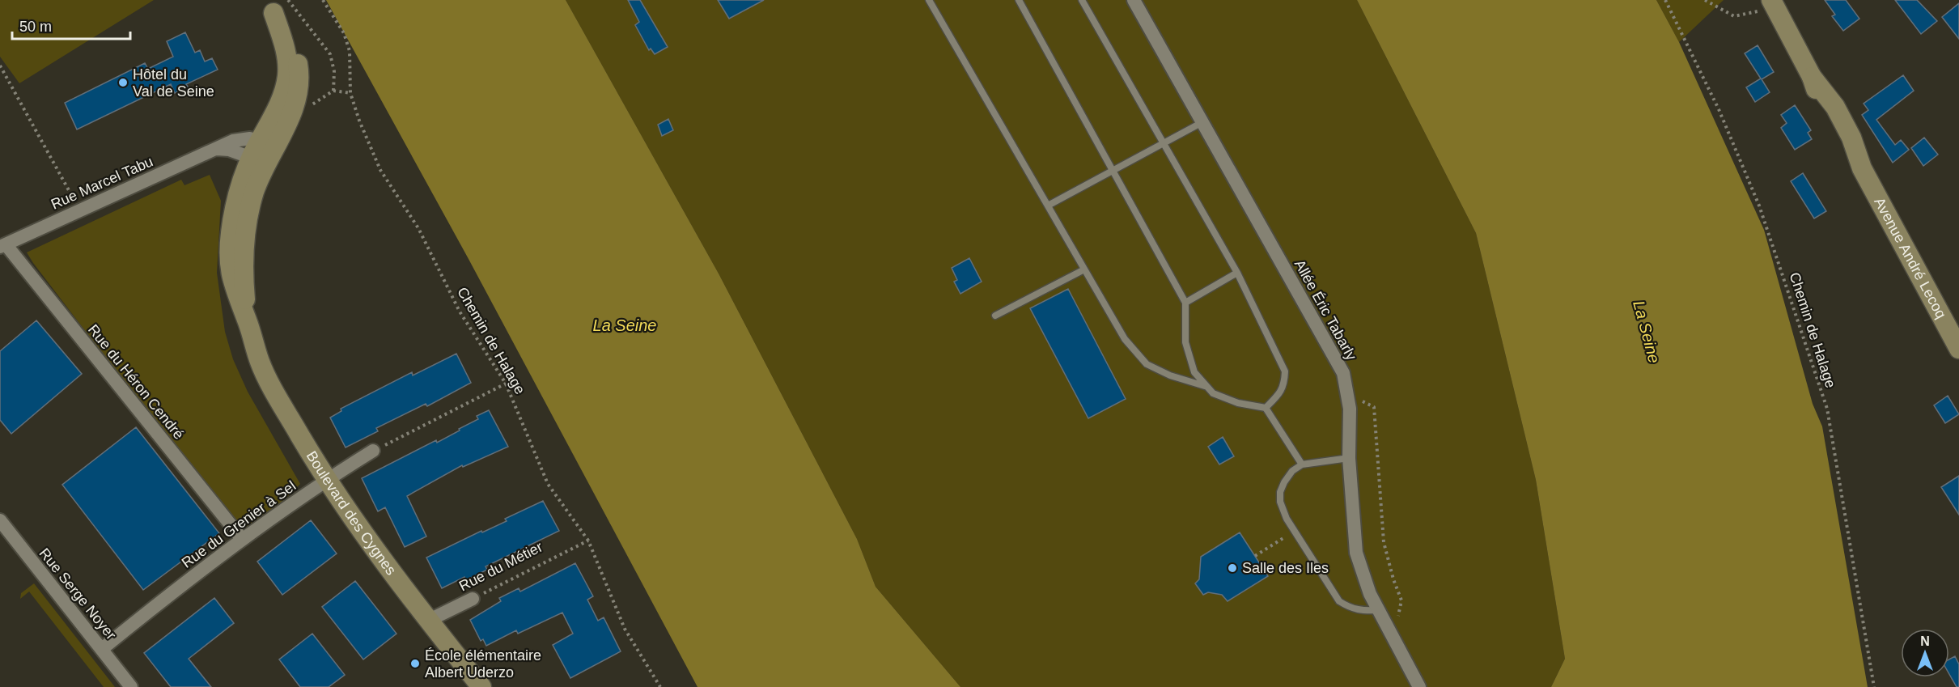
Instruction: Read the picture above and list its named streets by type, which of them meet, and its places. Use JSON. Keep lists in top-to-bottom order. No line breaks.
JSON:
{"streets":{"main road":["Avenue André Lecoq","Boulevard des Cygnes"],"street":["Rue Marcel Tabu","Allée Éric Tabarly","Rue du Héron Cendré","Rue du Grenier à Sel","Rue du Métier","Rue Serge Noyer"],"path":["Chemin de Halage"]},"crossings":[["Rue Marcel Tabu","Rue du Héron Cendré"],["Rue Marcel Tabu","Boulevard des Cygnes"],["Chemin de Halage","Rue du Métier"],["Rue du Héron Cendré","Rue du Grenier à Sel"],["Boulevard des Cygnes","Rue du Grenier à Sel"],["Boulevard des Cygnes","Rue du Métier"],["Rue du Grenier à Sel","Rue Serge Noyer"]],"water":["La Seine"],"places":["Hôtel du Val de Seine","Salle des Iles","École élémentaire Albert Uderzo"],"scale_bar":"50 m","north":"top"}
